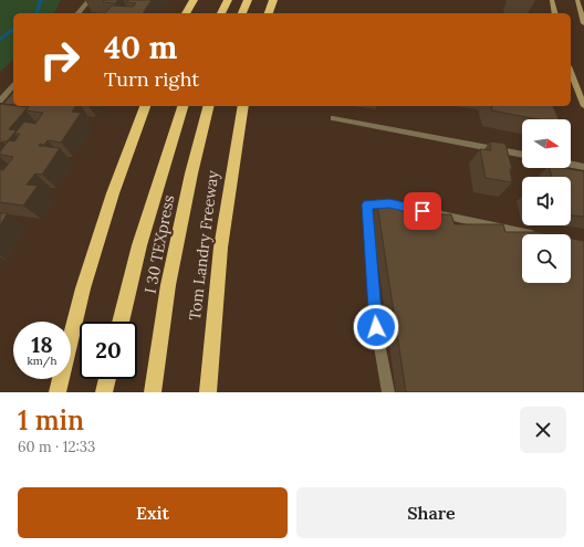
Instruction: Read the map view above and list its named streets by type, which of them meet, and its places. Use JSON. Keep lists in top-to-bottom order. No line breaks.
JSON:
{"streets":{"highway":["I 30 TEXpress","Tom Landry Freeway"]},"north":"right","page":{"turn":["40 m","Turn right"],"speed":"18 km/h","limit":"20","heading":["1 min","60 m · 12:33"],"buttons":["Exit","Share"]}}
